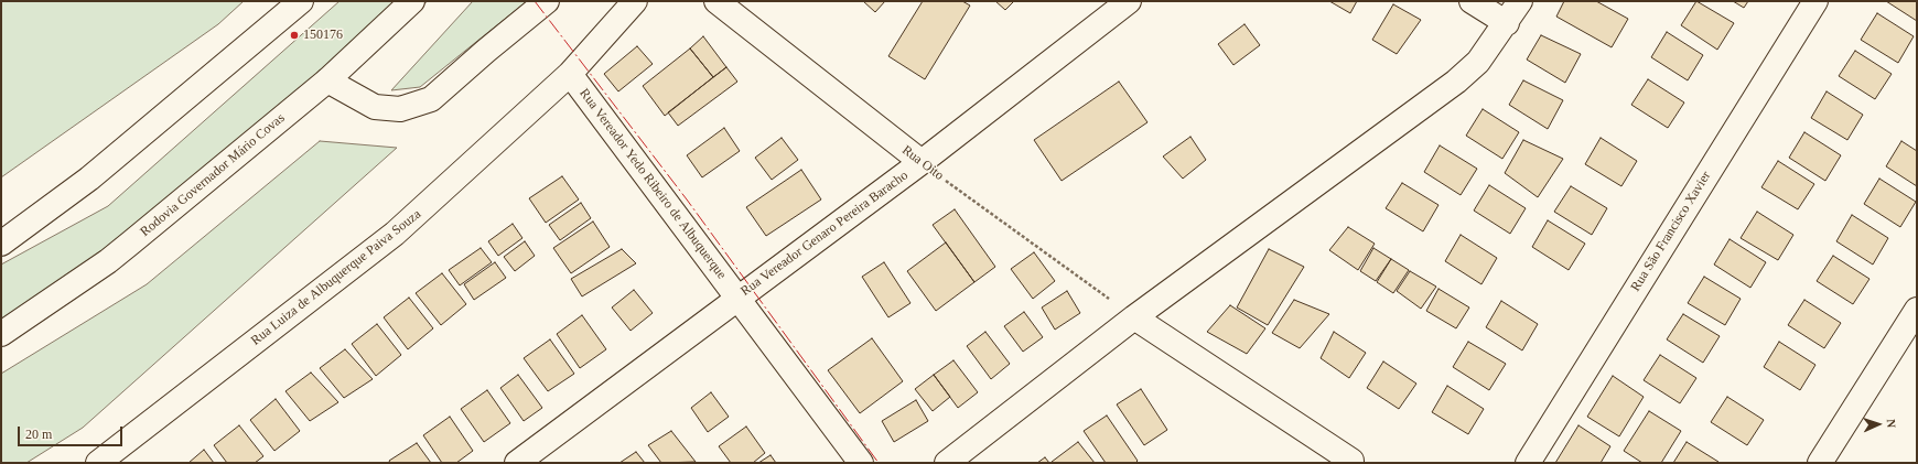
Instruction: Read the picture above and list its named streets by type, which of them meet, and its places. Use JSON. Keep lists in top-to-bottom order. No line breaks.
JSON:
{"streets":{"main road":["Rua Oito","Rodovia Governador Mário Covas","Rua Vereador Yedo Ribeiro de Albuquerque","Rua São Francisco Xavier","Rua Vereador Genaro Pereira Baracho","Rua Luiza de Albuquerque Paiva Souza"]},"crossings":[["Rua Oito","Rua Vereador Genaro Pereira Baracho"],["Rua Vereador Yedo Ribeiro de Albuquerque","Rua Vereador Genaro Pereira Baracho"],["Rua Vereador Yedo Ribeiro de Albuquerque","Rua Luiza de Albuquerque Paiva Souza"]],"places":["150176"],"scale_bar":"20 m","north":"right"}
